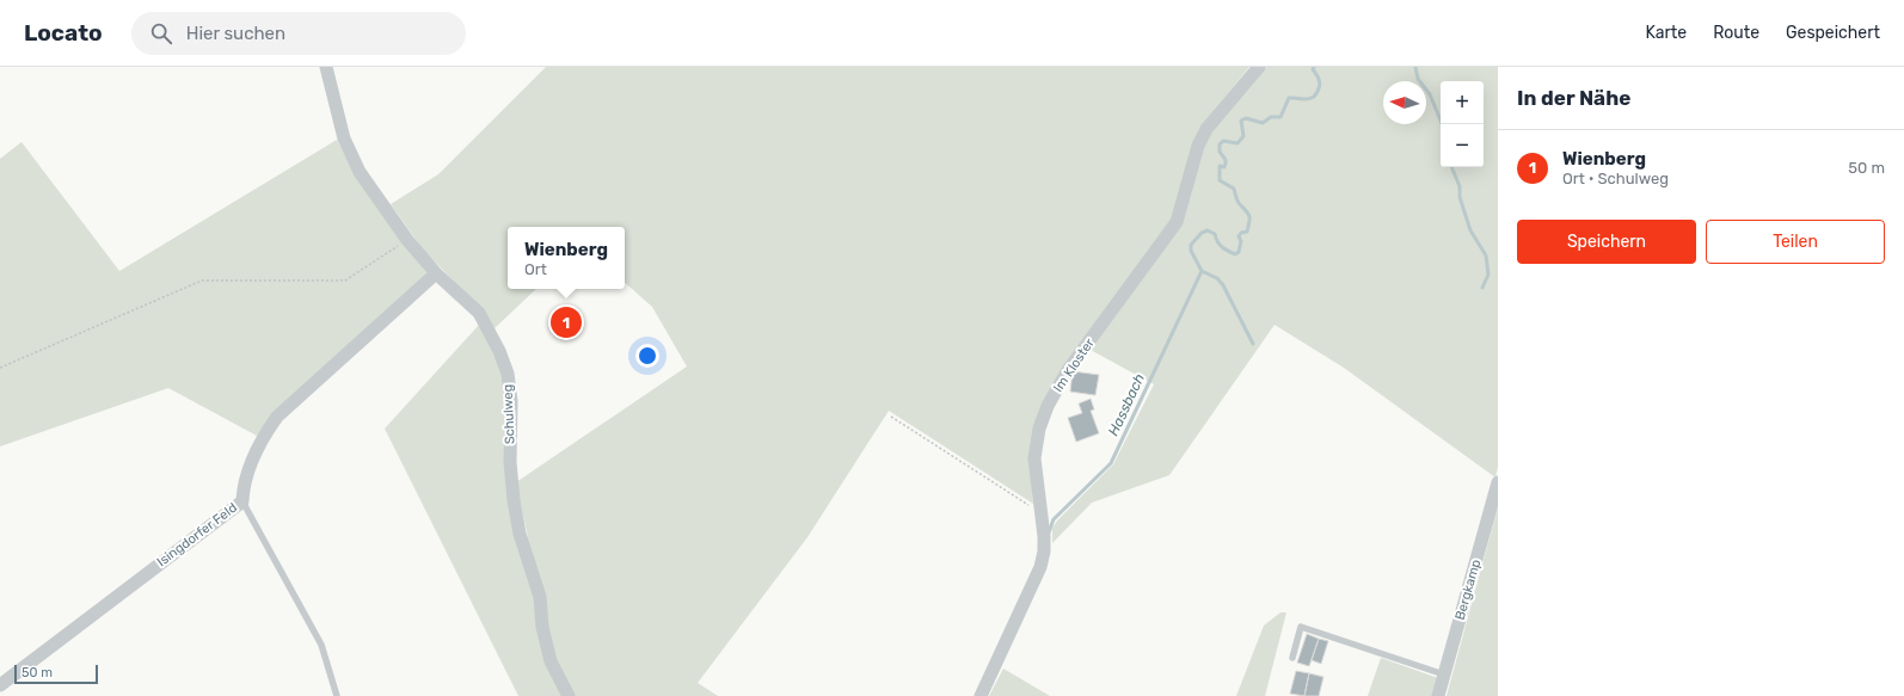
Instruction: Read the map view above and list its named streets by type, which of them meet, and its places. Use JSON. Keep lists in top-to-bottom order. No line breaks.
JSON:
{"streets":{"street":["Im Kloster","Schulweg","Isingdorfer Feld","Bergkamp"]},"crossings":[["Schulweg","Isingdorfer Feld"]],"water":["Hassbach"],"scale_bar":"50 m","north":"left","page":{"header":"Locato","search":"Hier suchen","nav":["Karte","Route","Gespeichert"],"heading":"In der Nähe","map_buttons":["+","−"],"list":[{"mark":"1","name":"Wienberg","note":"Ort · Schulweg","value":"50 m"}],"buttons":["Speichern","Teilen"],"popup":["Wienberg","Ort"],"pins":"1","scale":"50 m"}}
